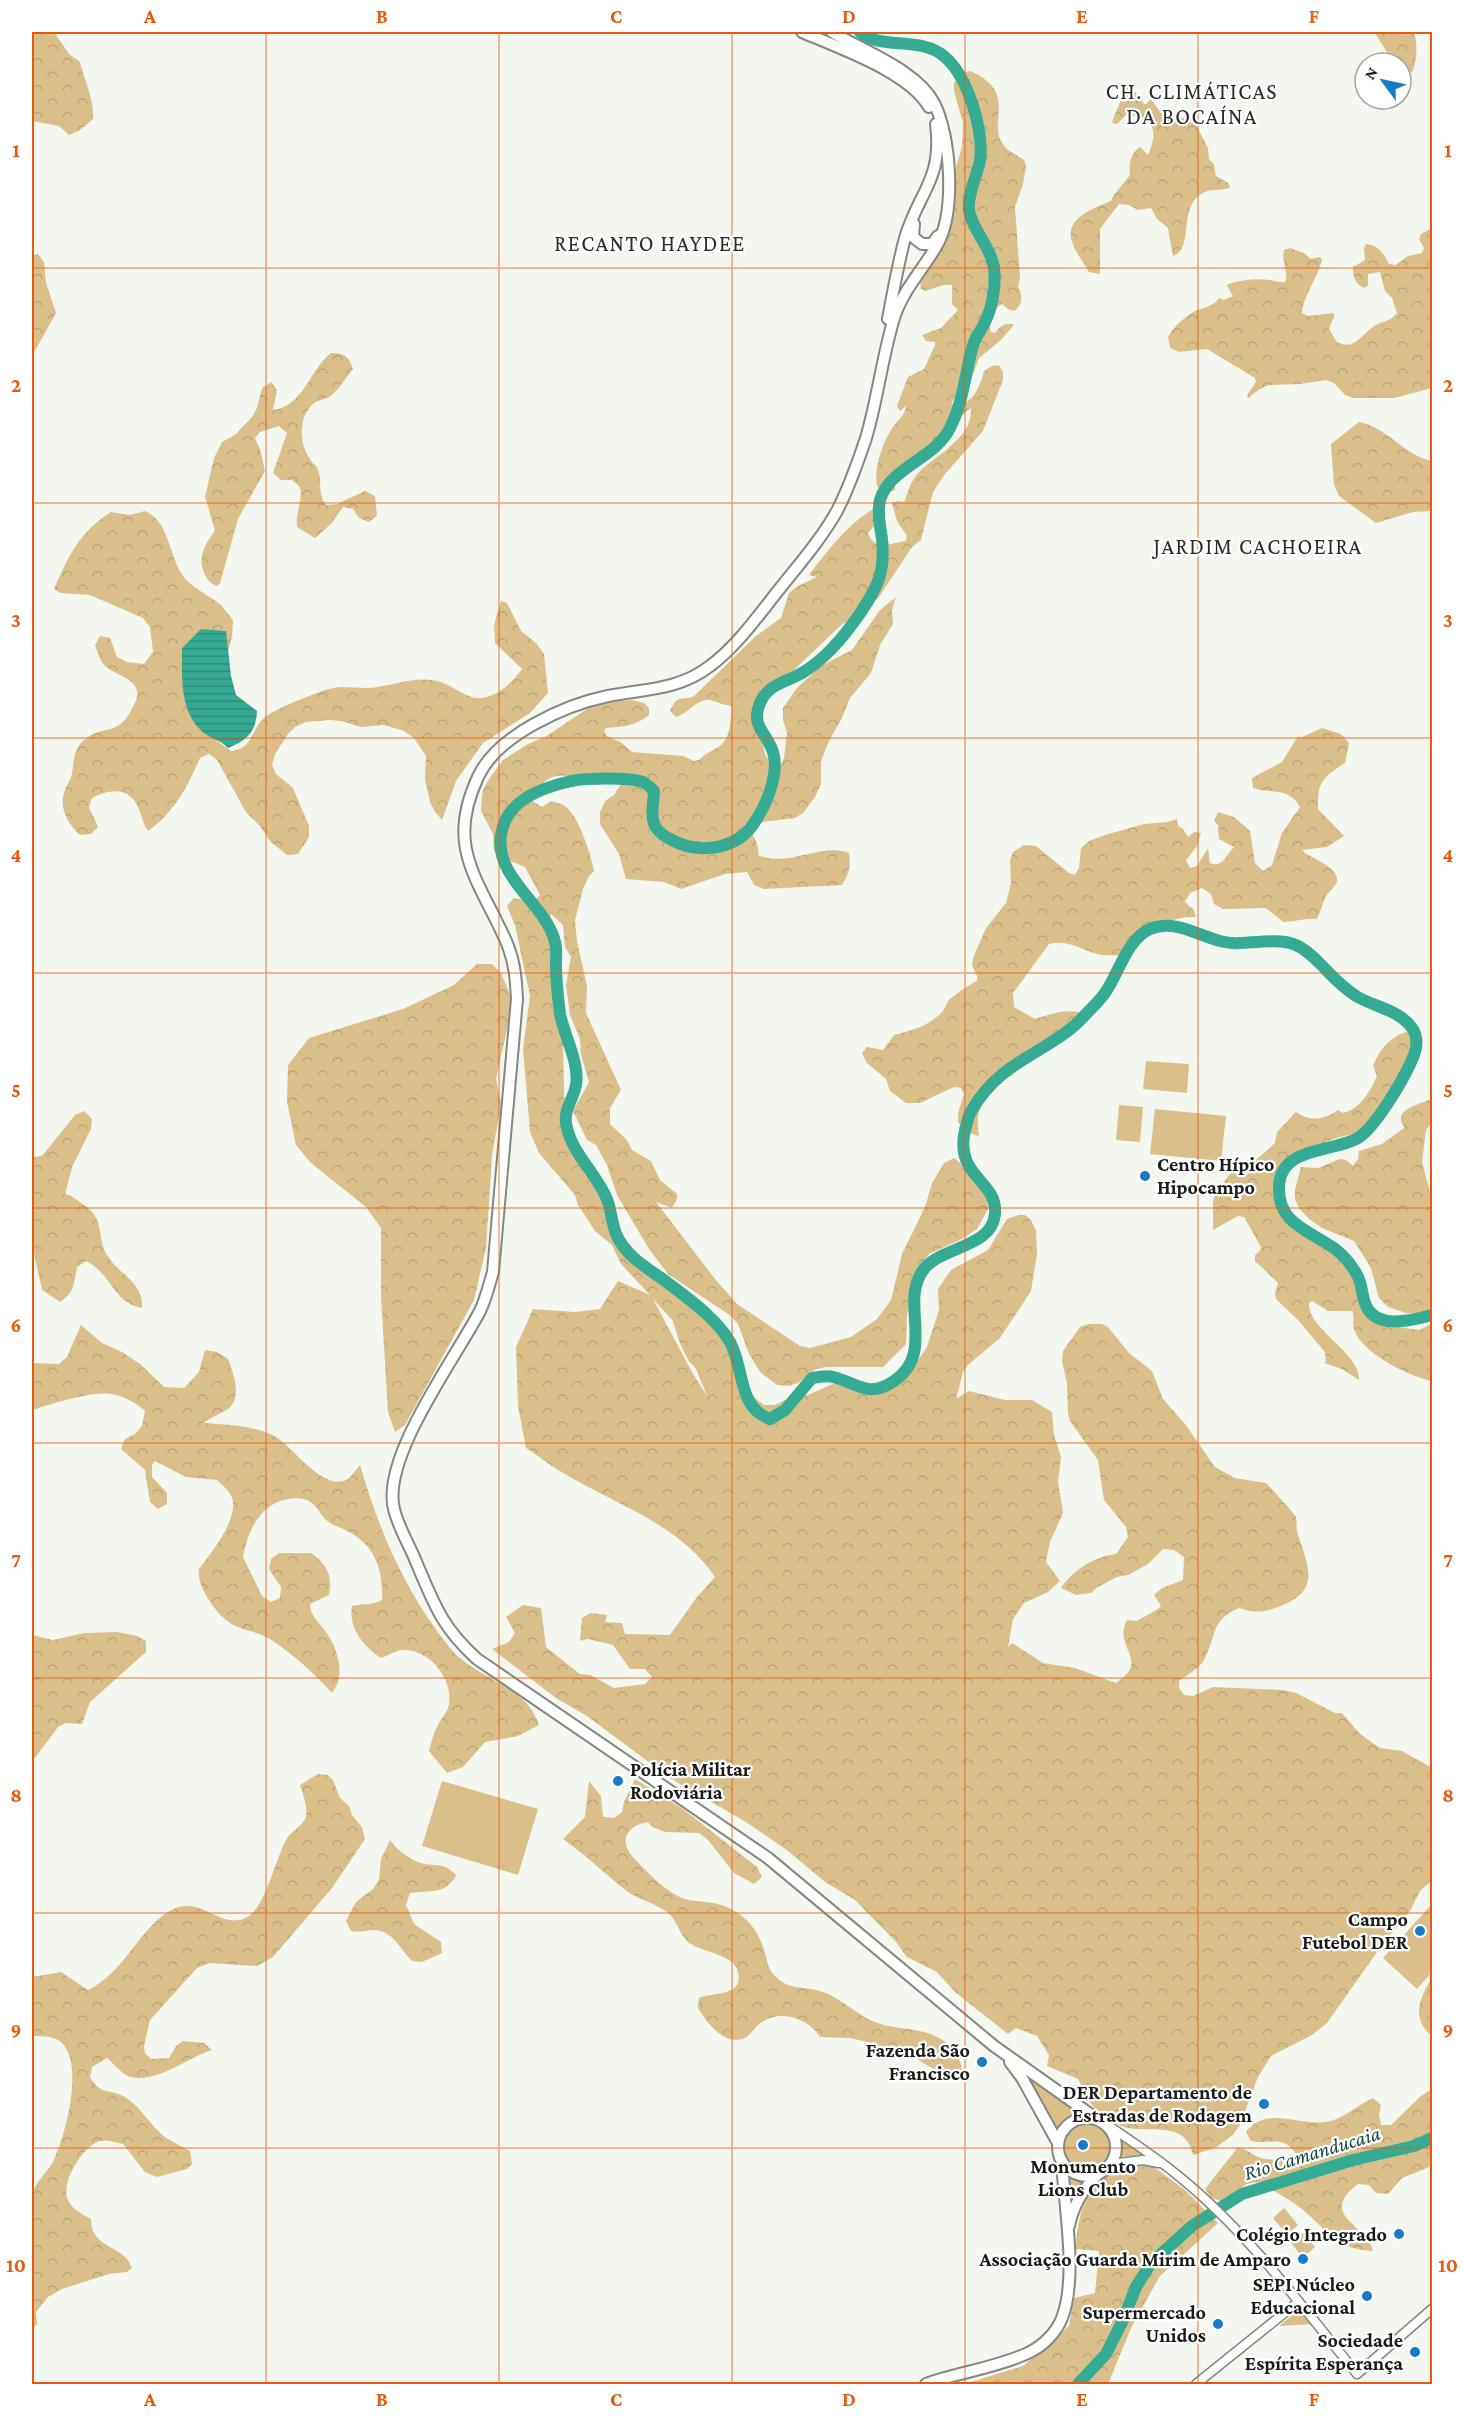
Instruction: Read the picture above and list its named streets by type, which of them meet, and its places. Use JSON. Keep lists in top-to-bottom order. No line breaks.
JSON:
{"districts":["CH. CLIMÁTICAS DA BOCAÍNA","RECANTO HAYDEE","JARDIM CACHOEIRA"],"water":["Rio Camanducaia"],"places":["Centro Hípico Hipocampo","Polícia Militar Rodoviária","Campo Futebol DER","Fazenda São Francisco","DER Departamento de Estradas de Rodagem","Monumento Lions Club","Colégio Integrado","Associação Guarda Mirim de Amparo","SEPI Núcleo Educacional","Supermercado Unidos","Sociedade Espírita Esperança"],"north":"top left","grid":{"columns":["A","B","C","D","E","F"],"rows":["1","2","3","4","5","6","7","8","9","10"]}}
